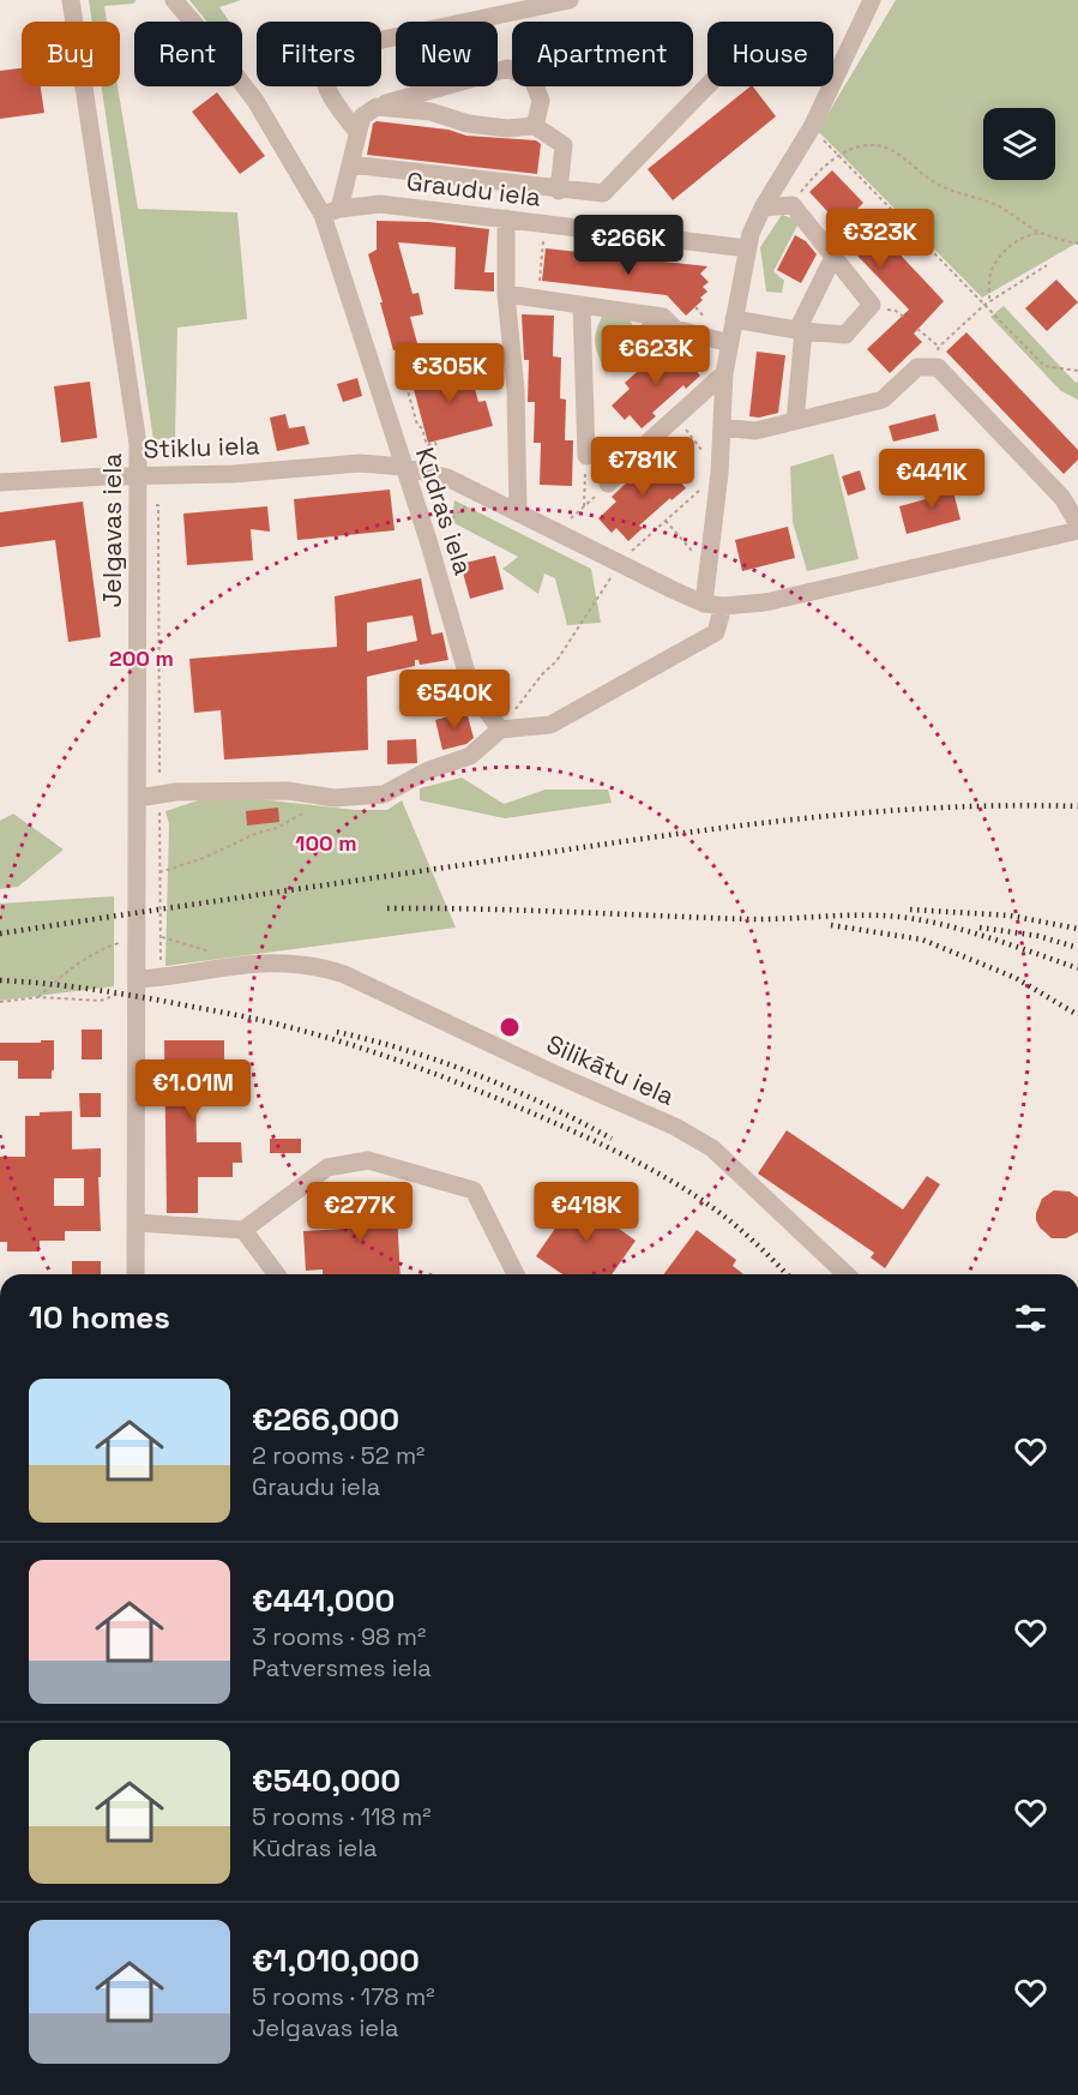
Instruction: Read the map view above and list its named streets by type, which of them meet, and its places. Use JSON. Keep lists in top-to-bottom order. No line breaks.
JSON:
{"streets":{"street":["Graudu iela","Stiklu iela","Kūdras iela","Jelgavas iela","Silikātu iela"]},"crossings":[["Graudu iela","Kūdras iela"],["Stiklu iela","Kūdras iela"],["Stiklu iela","Jelgavas iela"],["Jelgavas iela","Silikātu iela"]],"page":{"chip":["Buy","Rent","Filters","New","Apartment","House"],"price":["€323K","€266K","€623K","€305K","€781K","€441K","€540K","€1.01M","€277K","€418K"],"heading":"10 homes","list":[{"name":"€266,000","note":"2 rooms · 52 m² · Graudu iela"},{"name":"€441,000","note":"3 rooms · 98 m² · Patversmes iela"},{"name":"€540,000","note":"5 rooms · 118 m² · Kūdras iela"},{"name":"€1,010,000","note":"5 rooms · 178 m² · Jelgavas iela"}]},"rings":["200 m","100 m"]}
